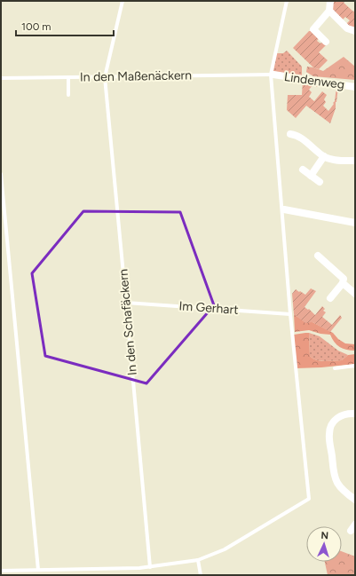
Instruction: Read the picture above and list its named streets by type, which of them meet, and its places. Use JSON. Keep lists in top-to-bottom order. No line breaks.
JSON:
{"streets":{"street":["Lindenweg"],"lane":["In den Maßenäckern","Im Gerhart","In den Schafäckern"]},"crossings":[["In den Maßenäckern","Lindenweg"],["In den Maßenäckern","In den Schafäckern"],["Im Gerhart","In den Schafäckern"]],"scale_bar":"100 m","north":"top"}
